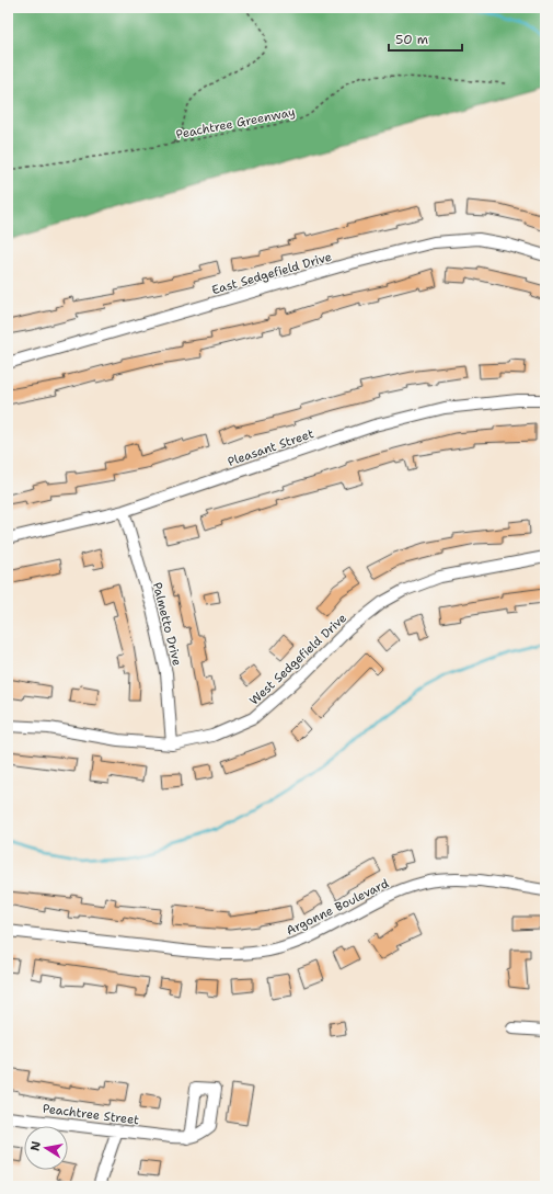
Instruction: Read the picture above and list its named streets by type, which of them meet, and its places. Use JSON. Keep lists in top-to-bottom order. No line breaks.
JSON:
{"streets":{"street":["East Sedgefield Drive","Pleasant Street","Palmetto Drive","West Sedgefield Drive","Argonne Boulevard","Peachtree Street"],"path":["Peachtree Greenway"]},"crossings":[["Pleasant Street","Palmetto Drive"],["Palmetto Drive","West Sedgefield Drive"]],"scale_bar":"50 m","north":"left"}
